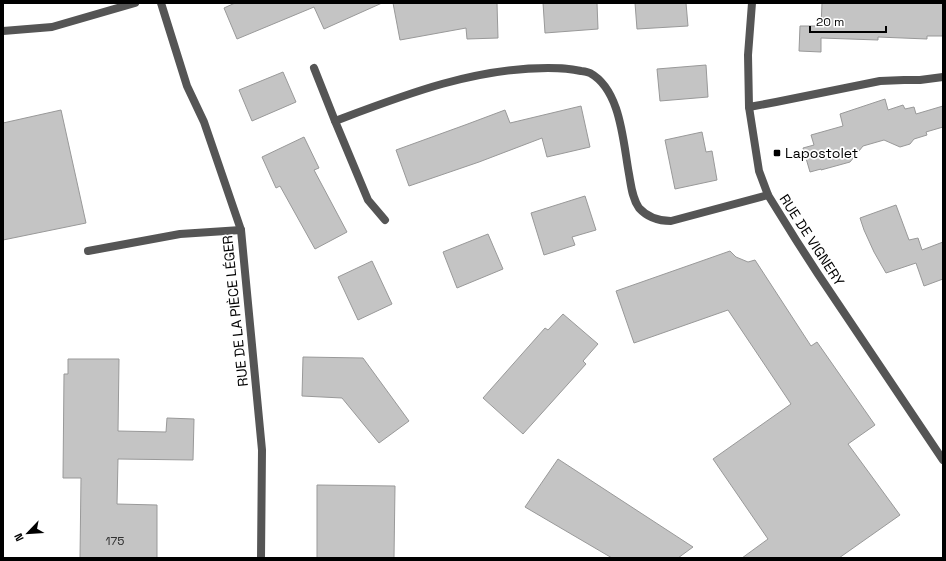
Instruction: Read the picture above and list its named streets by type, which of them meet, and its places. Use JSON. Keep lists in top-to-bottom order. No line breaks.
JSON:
{"streets":{"street":["RUE DE VIGNERY","RUE DE LA PIÈCE LÉGER"]},"places":{"transit":["Lapostolet"]},"house_numbers":["175"],"scale_bar":"20 m","north":"bottom left"}
